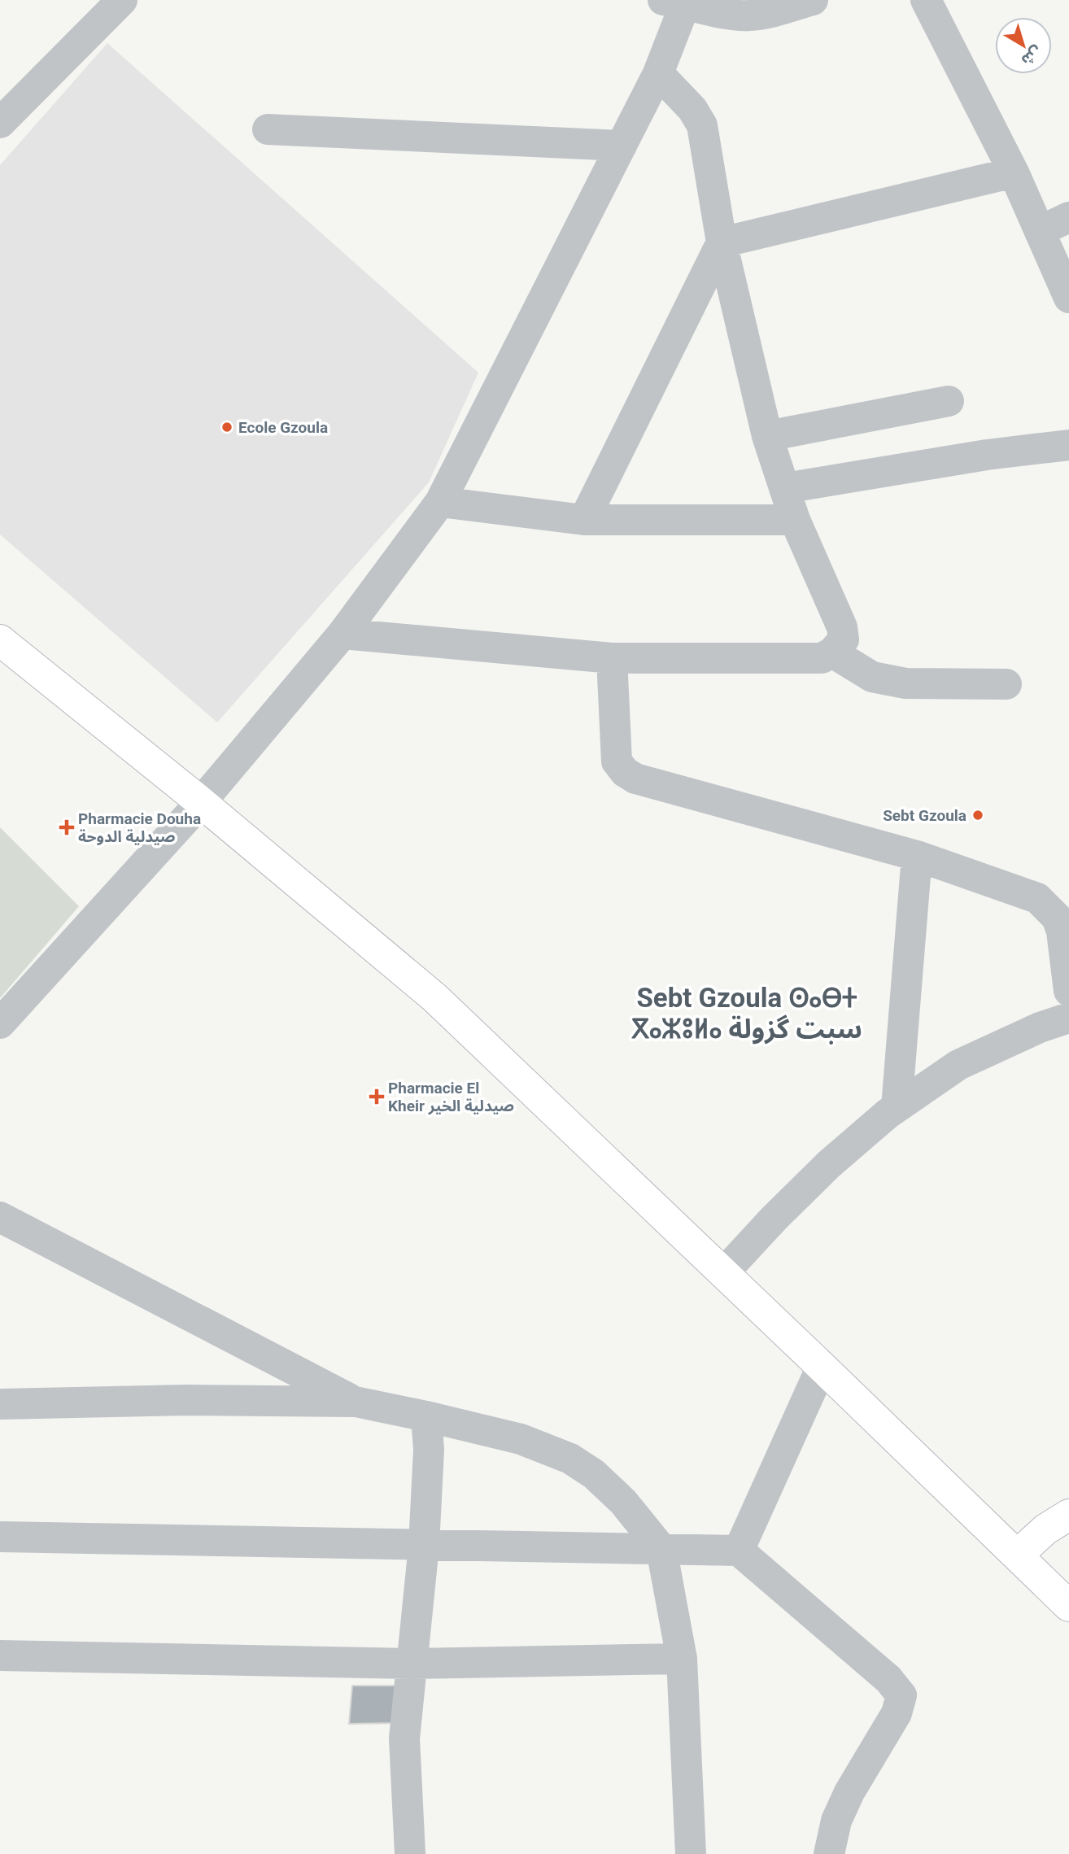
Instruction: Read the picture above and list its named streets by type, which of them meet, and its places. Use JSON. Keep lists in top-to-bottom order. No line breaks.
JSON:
{"districts":["Sebt Gzoula ⵙⴰⴱⵜ ⴳⴰⵣⵓⵍⴰ سبت گزولة"],"places":{"other":["Ecole Gzoula","Sebt Gzoula"],"health":["Pharmacie Douha صيدلية الدوحة","Pharmacie El Kheir صيدلية الخير"]},"north":"bottom right"}
